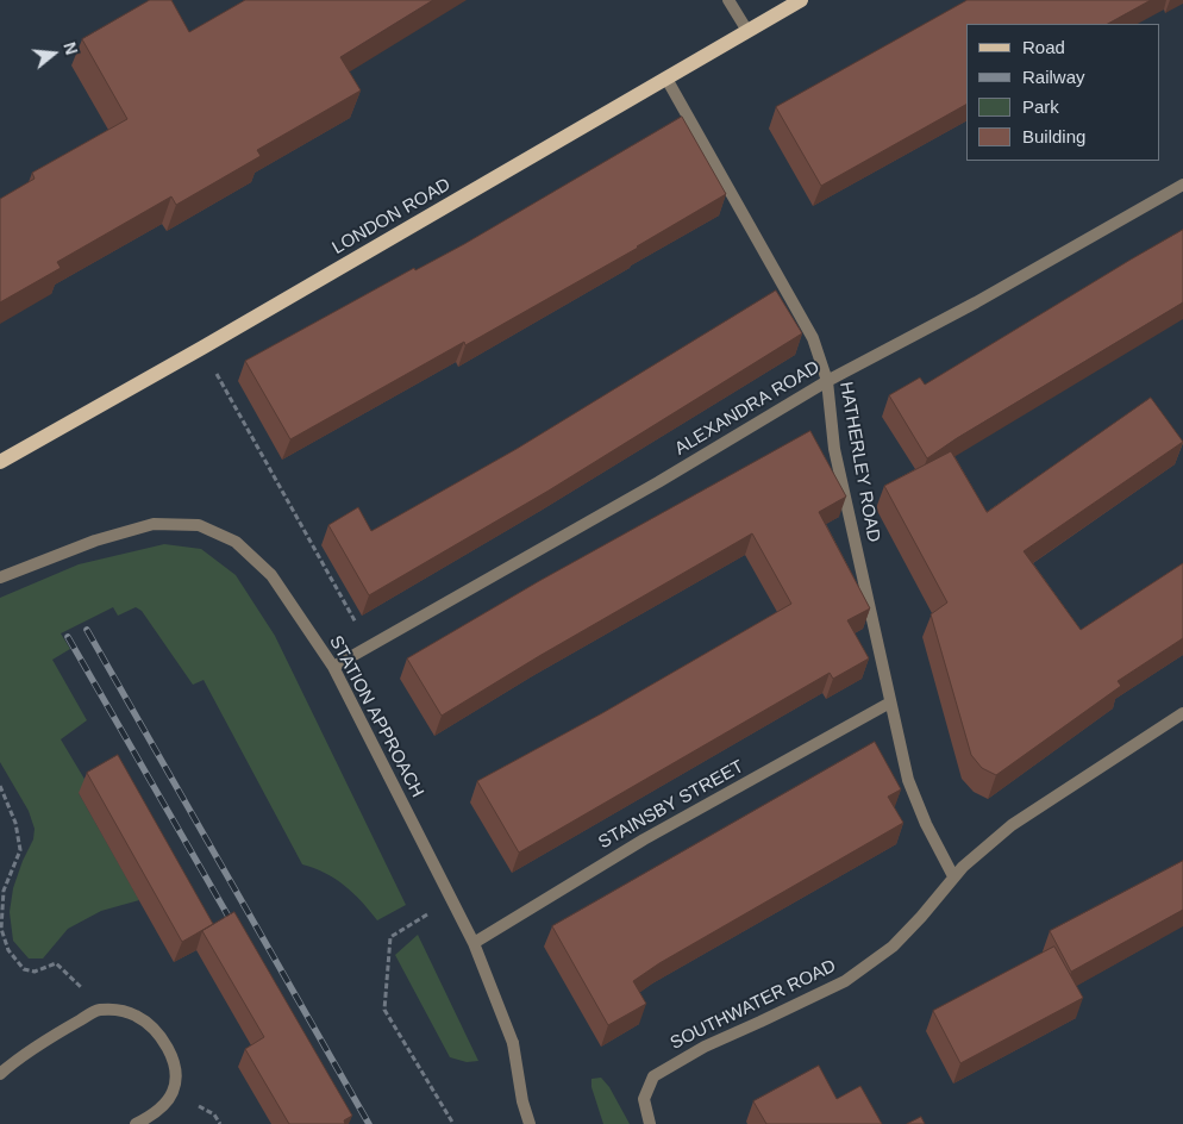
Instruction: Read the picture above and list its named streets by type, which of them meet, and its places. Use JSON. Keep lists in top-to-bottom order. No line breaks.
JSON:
{"streets":{"main road":["LONDON ROAD"],"street":["ALEXANDRA ROAD","HATHERLEY ROAD","STATION APPROACH","STAINSBY STREET","SOUTHWATER ROAD"]},"crossings":[["LONDON ROAD","HATHERLEY ROAD"],["ALEXANDRA ROAD","HATHERLEY ROAD"],["ALEXANDRA ROAD","STATION APPROACH"],["HATHERLEY ROAD","STAINSBY STREET"],["HATHERLEY ROAD","SOUTHWATER ROAD"],["STATION APPROACH","STAINSBY STREET"]],"legend":["Road","Railway","Park","Building"],"north":"right"}
